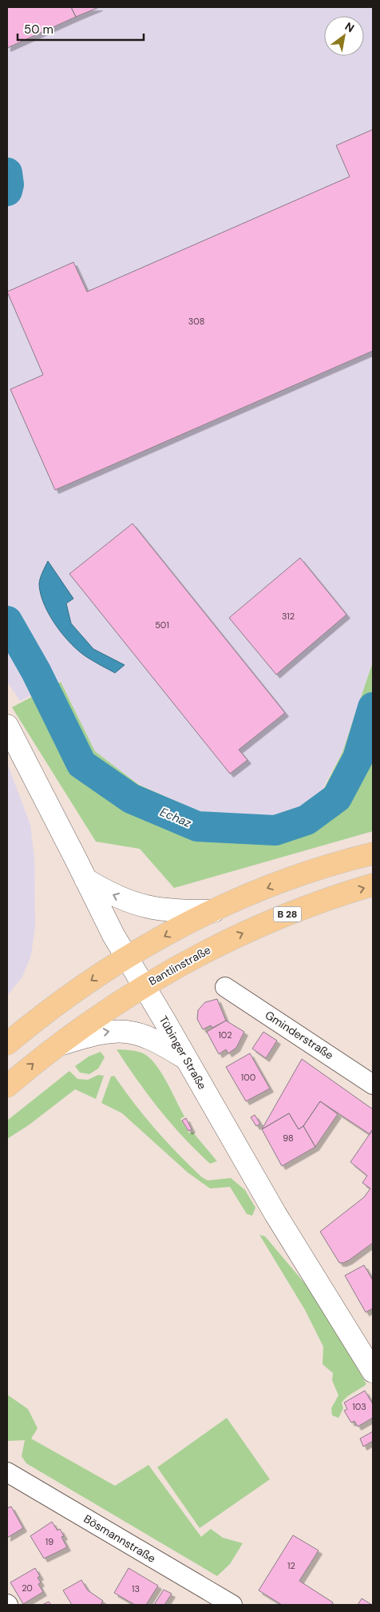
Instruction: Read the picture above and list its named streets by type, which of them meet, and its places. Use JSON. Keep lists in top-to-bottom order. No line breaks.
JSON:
{"streets":{"main road":["B 28","Bantlinstraße"],"street":["Gminderstraße","Tübinger Straße","Bösmannstraße"]},"crossings":[["Bantlinstraße","Tübinger Straße"]],"water":["Echaz"],"house_numbers":["308","312","501","102","100","98","103","19","12","20","13"],"scale_bar":"50 m","north":"top right"}
